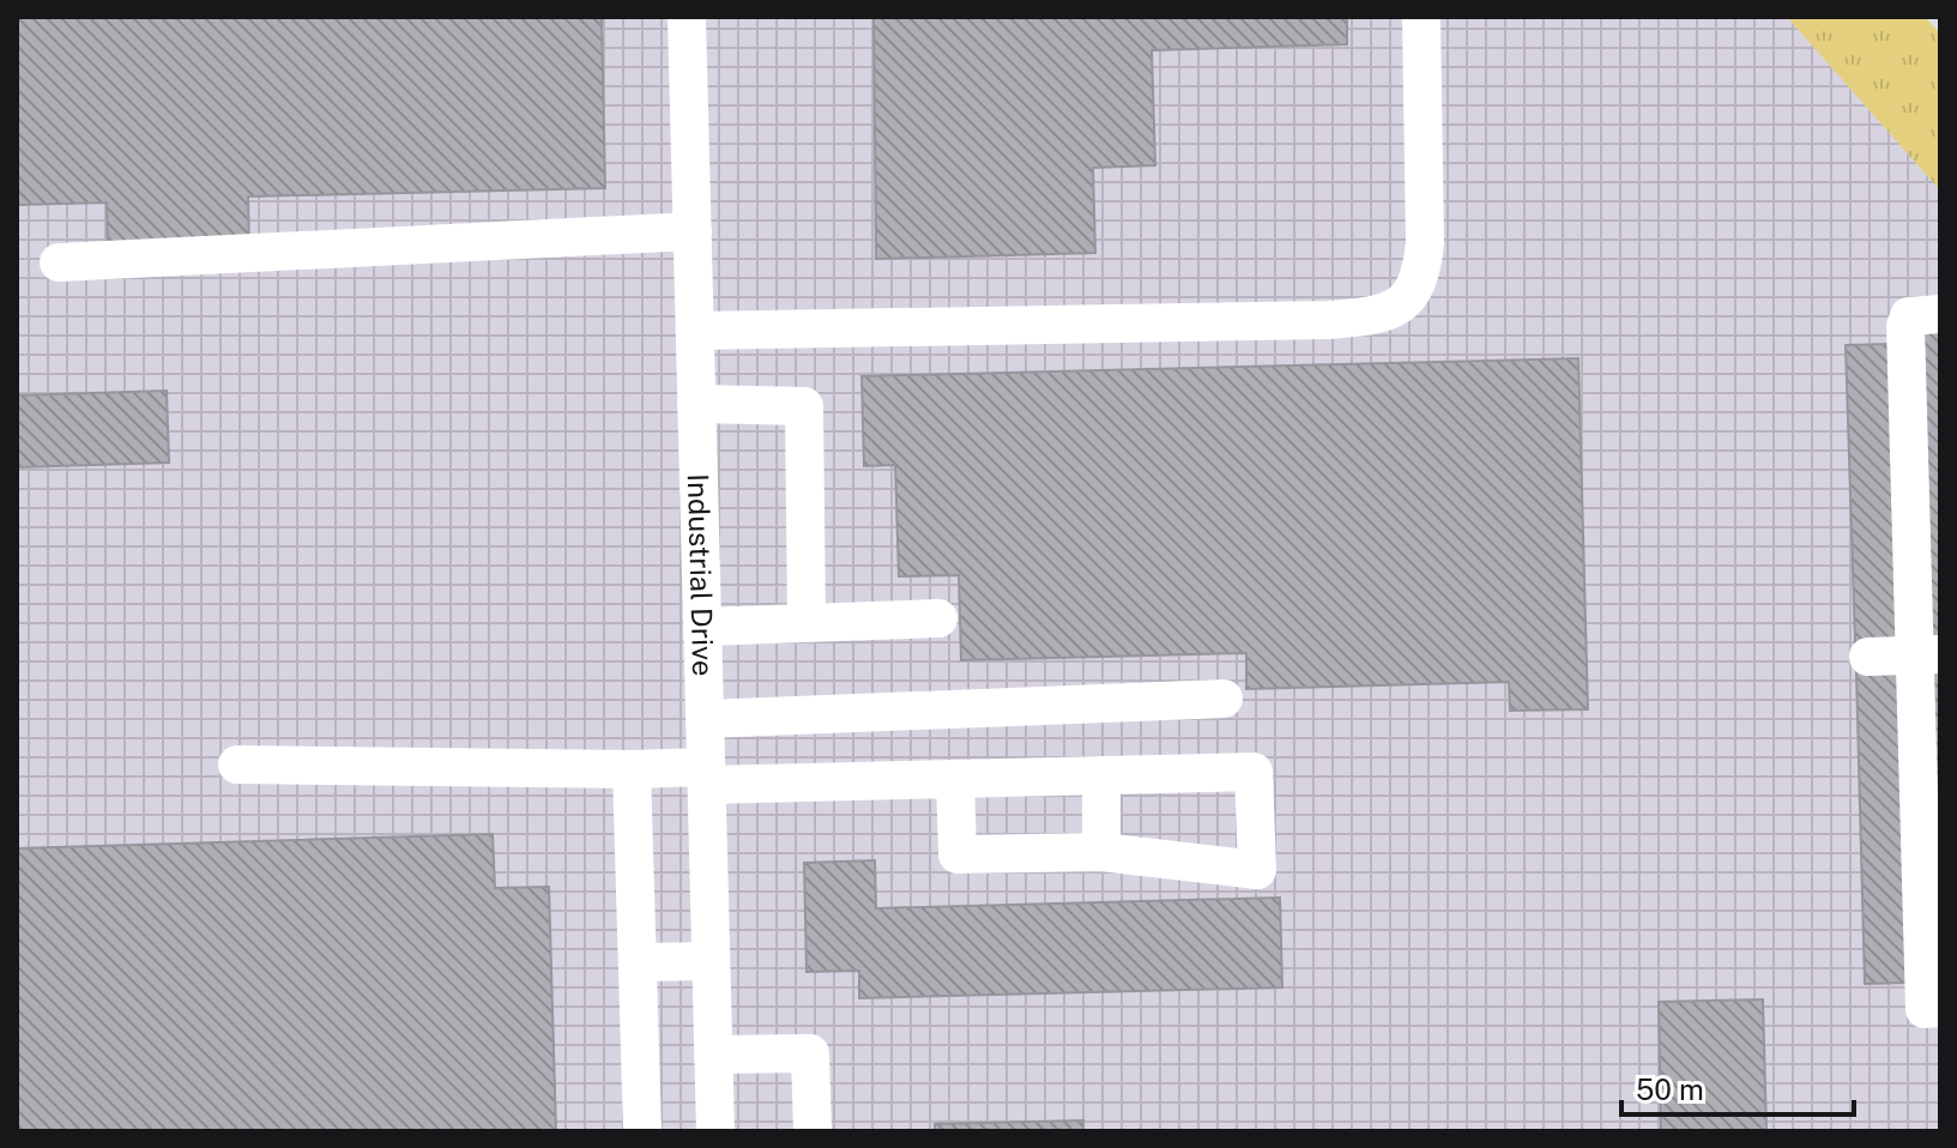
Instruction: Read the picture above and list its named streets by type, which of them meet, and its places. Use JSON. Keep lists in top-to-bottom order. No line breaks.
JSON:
{"streets":{"street":["Industrial Drive"]},"scale_bar":"50 m"}
